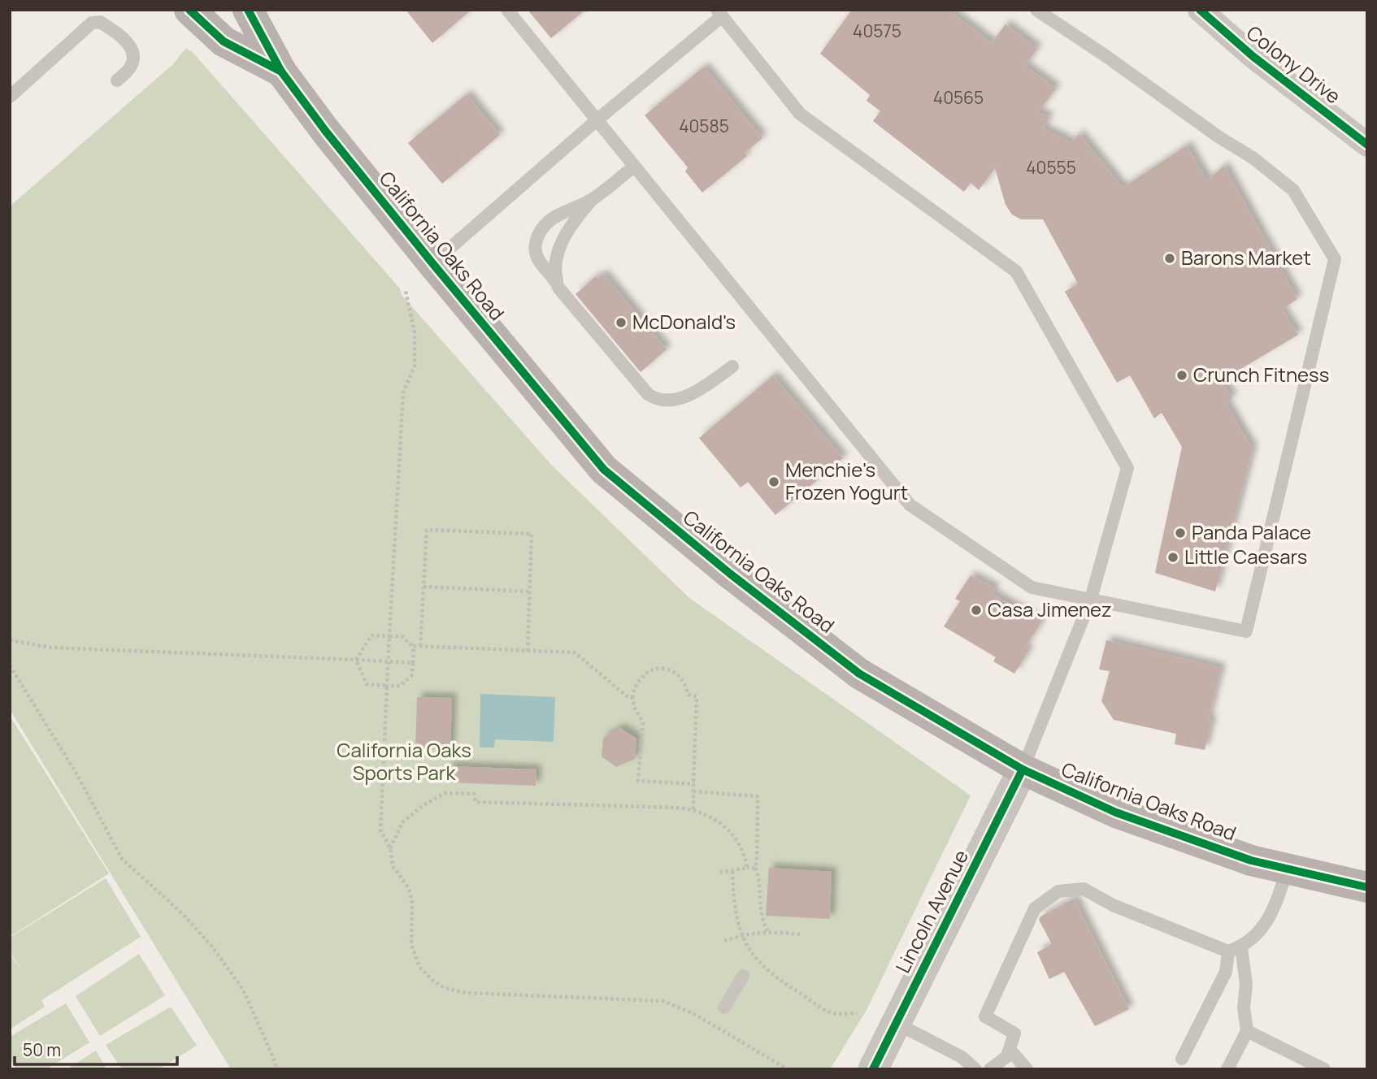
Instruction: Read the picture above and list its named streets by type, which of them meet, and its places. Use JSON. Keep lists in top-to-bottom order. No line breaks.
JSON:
{"streets":{"main road":["California Oaks Road"],"street":["Colony Drive","Lincoln Avenue"]},"crossings":[["California Oaks Road","Lincoln Avenue"]],"parks":["California Oaks Sports Park"],"places":["Barons Market","McDonald's","Crunch Fitness","Menchie's Frozen Yogurt","Panda Palace","Little Caesars","Casa Jimenez"],"house_numbers":["40575","40565","40585","40555"],"scale_bar":"50 m"}
